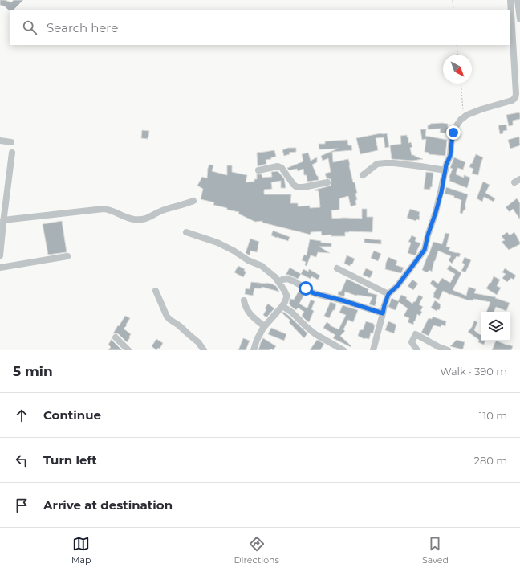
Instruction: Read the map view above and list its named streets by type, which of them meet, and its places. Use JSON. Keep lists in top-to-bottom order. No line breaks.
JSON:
{"north":"bottom right","page":{"search":"Search here","heading":["5 min","Walk · 390 m"],"list":[["Continue","110 m"],["Turn left","280 m"],"Arrive at destination"],"nav":["Map","Directions","Saved"]}}
